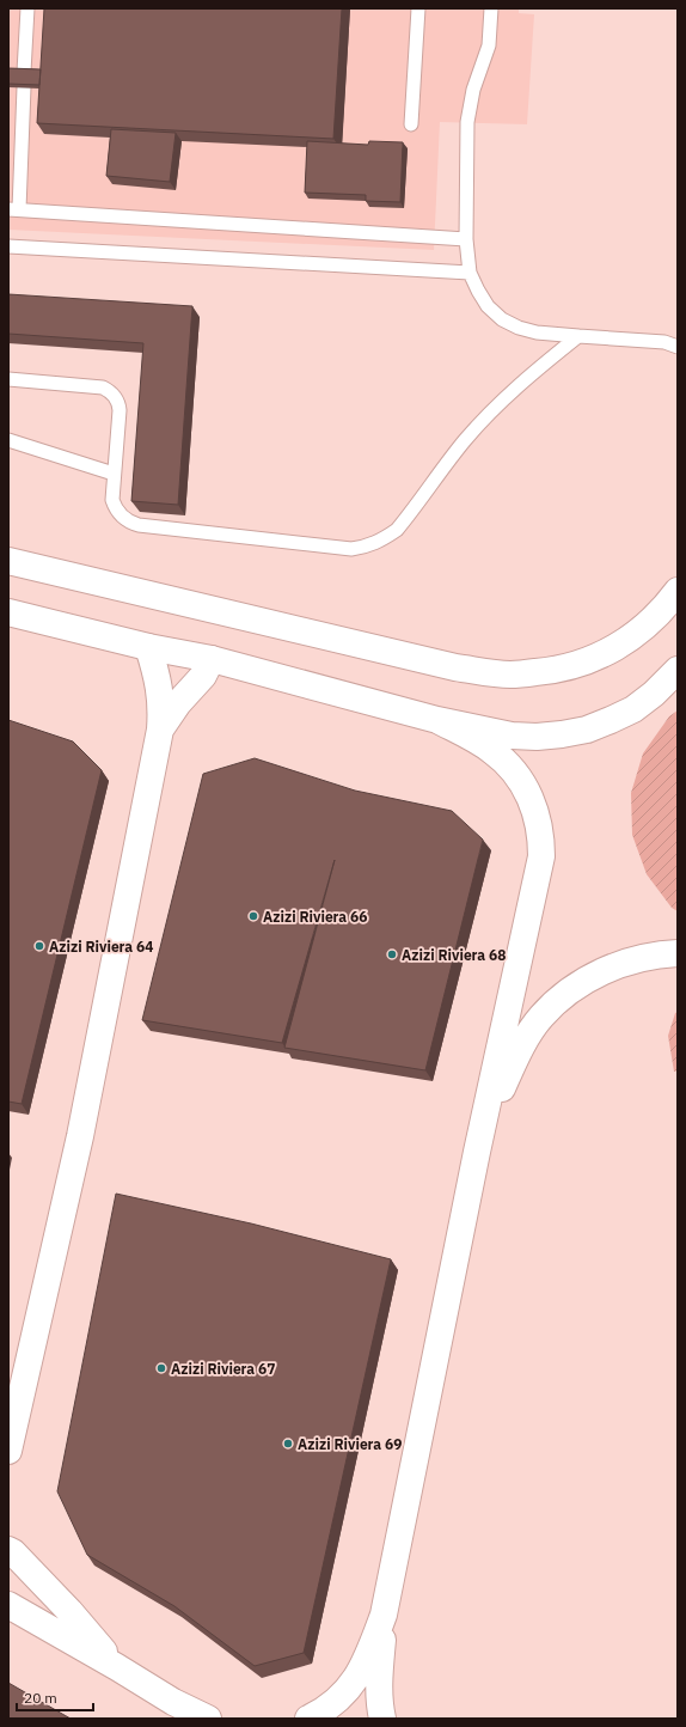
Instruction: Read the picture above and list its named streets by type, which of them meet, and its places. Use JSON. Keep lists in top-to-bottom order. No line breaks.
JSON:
{"places":["Azizi Riviera 66","Azizi Riviera 64","Azizi Riviera 68","Azizi Riviera 67","Azizi Riviera 69"],"scale_bar":"20 m"}
